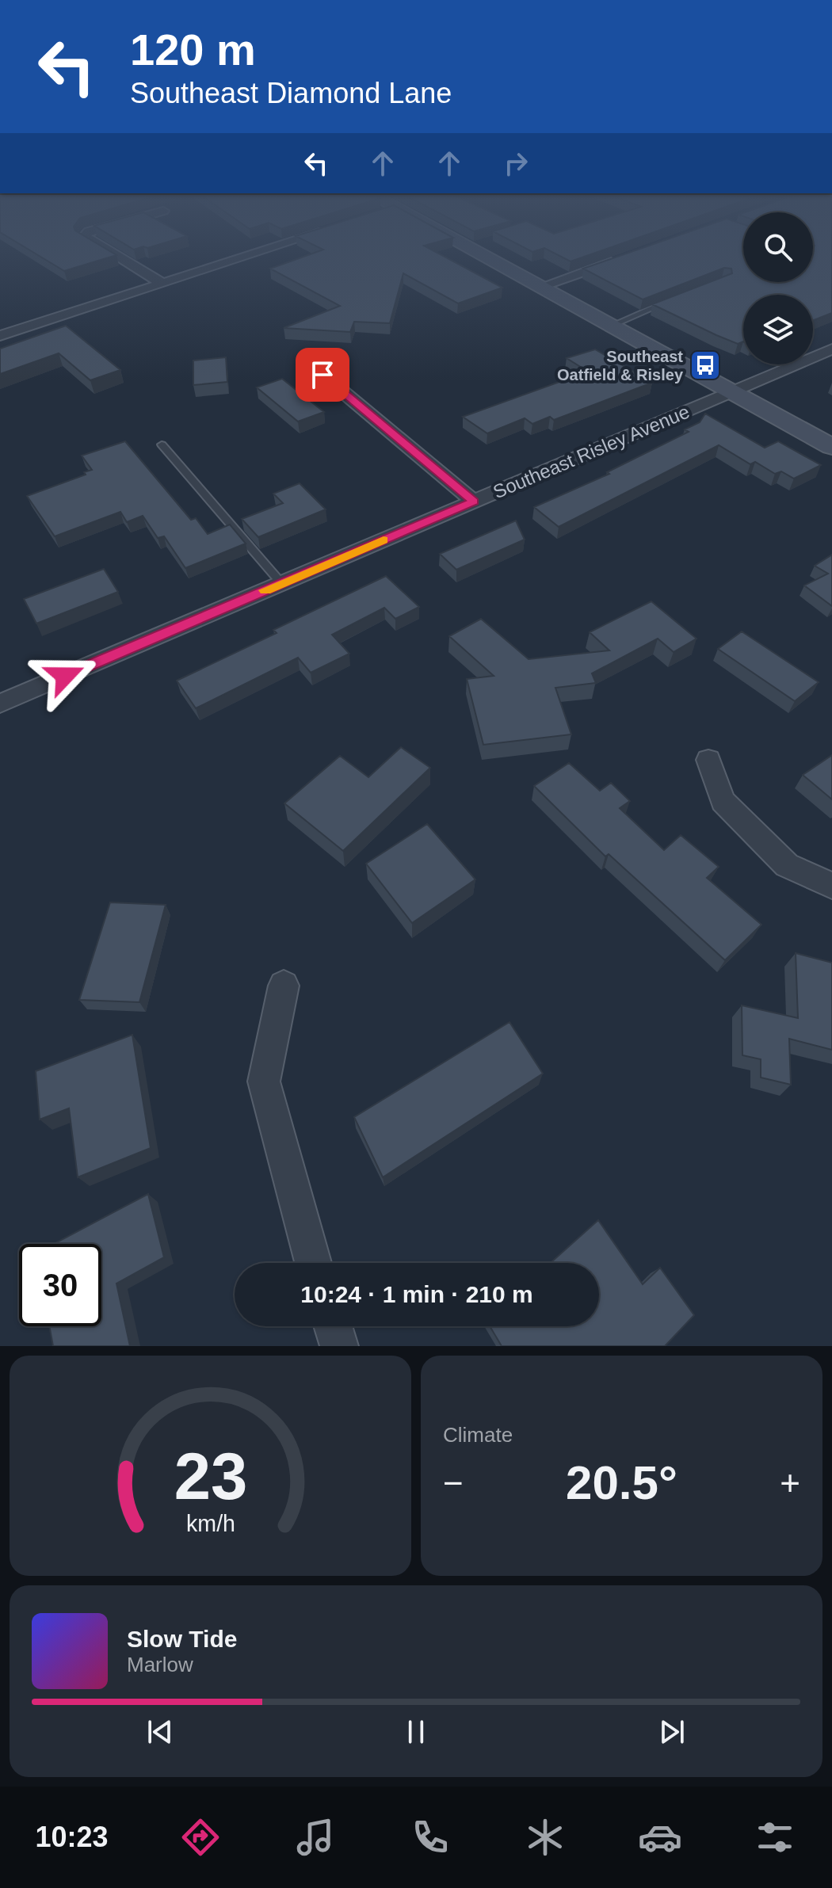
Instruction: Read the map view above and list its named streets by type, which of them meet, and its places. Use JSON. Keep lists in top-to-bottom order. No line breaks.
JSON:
{"streets":{"street":["Southeast Risley Avenue"]},"places":{"bus stop":["Southeast Oatfield & Risley"]},"page":{"turn":["120 m","Southeast Diamond Lane"],"limit":"30","trip":"10:24 · 1 min · 210 m","tile":"Climate","heat":["−","20.5°","+"],"song":["Slow Tide","Marlow"],"tabs":"10:23","gauge":["23","km/h"]}}
